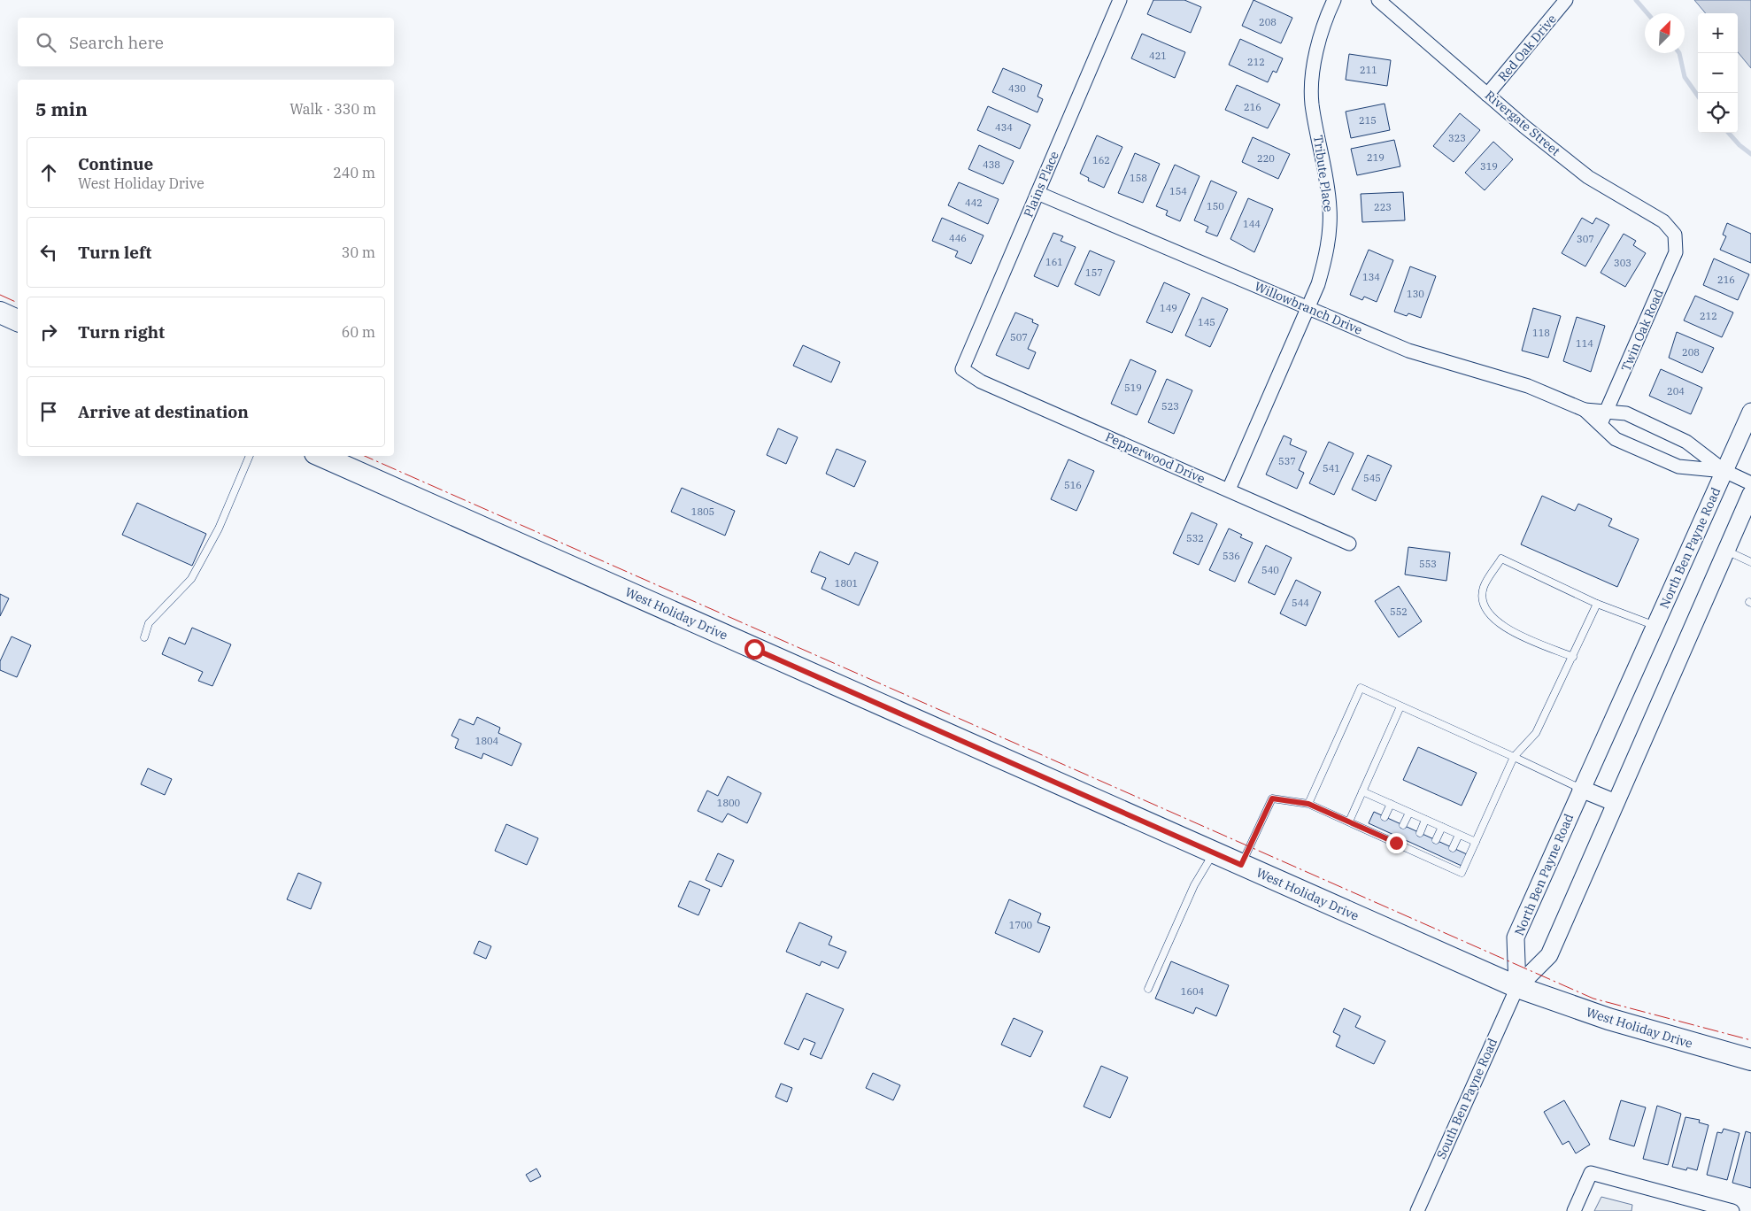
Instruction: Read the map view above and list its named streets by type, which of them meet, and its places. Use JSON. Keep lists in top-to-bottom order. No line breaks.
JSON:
{"streets":{"main road":["West Holiday Drive"],"street":["Red Oak Drive","Rivergate Street","Tribute Place","Plains Place","Willowbranch Drive","Twin Oak Road","Pepperwood Drive","North Ben Payne Road","South Ben Payne Road"]},"crossings":[["Red Oak Drive","Rivergate Street"],["Rivergate Street","Twin Oak Road"],["Tribute Place","Willowbranch Drive"],["Tribute Place","Pepperwood Drive"],["Plains Place","Willowbranch Drive"],["Plains Place","Pepperwood Drive"],["Willowbranch Drive","Twin Oak Road"],["Willowbranch Drive","North Ben Payne Road"],["North Ben Payne Road","West Holiday Drive"],["North Ben Payne Road","South Ben Payne Road"],["West Holiday Drive","South Ben Payne Road"]],"house_numbers":["208","421","212","211","430","216","215","434","323","219","220","162","438","319","158","154","442","150","223","144","446","307","161","303","157","134","216","130","149","212","145","118","507","114","208","519","204","523","537","541","545","516","1805","532","536","553","540","1801","544","552","1804","1800","1700","1604"],"north":"top right","page":{"map_buttons":["+","−"],"search":"Search here","heading":["5 min","Walk · 330 m"],"list":[["Continue","West Holiday Drive","240 m"],["Turn left","30 m"],["Turn right","60 m"],"Arrive at destination"]}}
